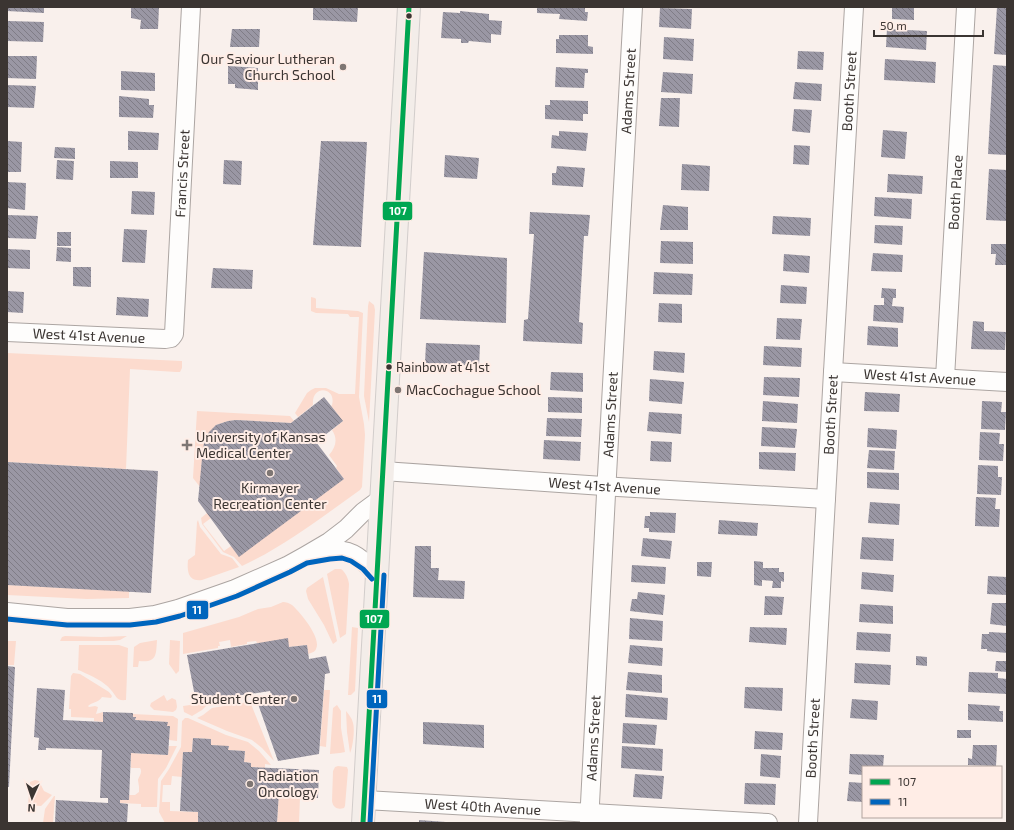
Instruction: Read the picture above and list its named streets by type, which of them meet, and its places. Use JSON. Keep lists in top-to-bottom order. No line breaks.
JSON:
{"streets":{"street":["Adams Street","Booth Street","Francis Street","Booth Place","West 41st Avenue","West 40th Avenue"]},"crossings":[["Adams Street","West 41st Avenue"],["Adams Street","West 40th Avenue"],["Booth Street","West 41st Avenue"],["Francis Street","West 41st Avenue"],["Booth Place","West 41st Avenue"]],"places":{"other":["Our Saviour Lutheran Church School","Rainbow at 41st","MacCochague School","Kirmayer Recreation Center","Student Center","Radiation Oncology"],"health":["University of Kansas Medical Center"]},"lines":["transit line 107","transit line 11"],"legend":["107","11"],"scale_bar":"50 m","north":"bottom"}
